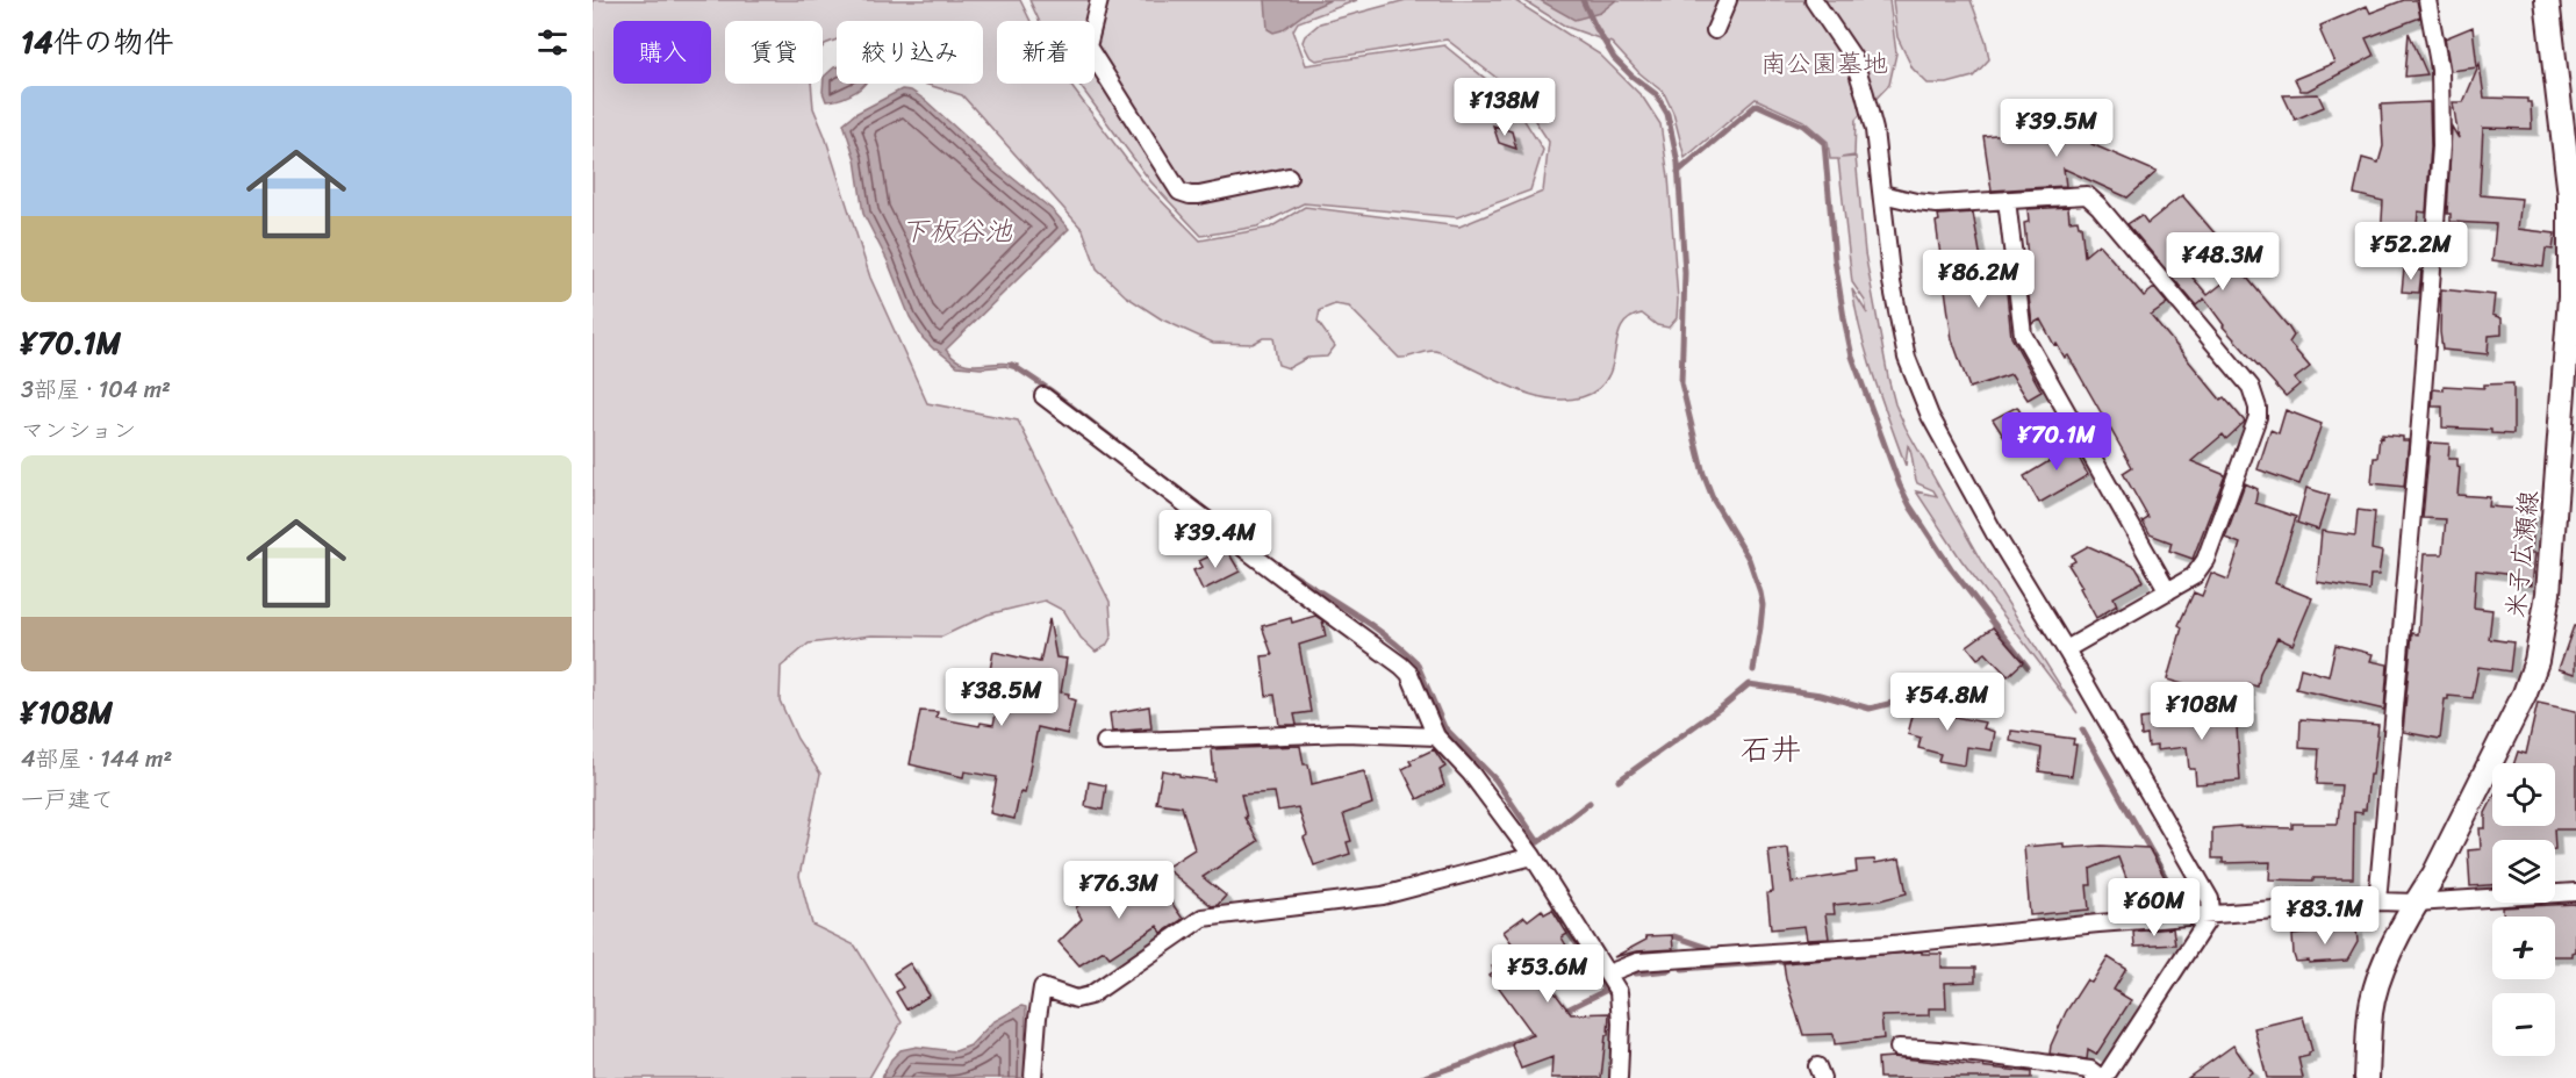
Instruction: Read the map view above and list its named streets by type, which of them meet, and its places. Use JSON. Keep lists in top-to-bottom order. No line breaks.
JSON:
{"streets":{"main road":["米子広瀬線"]},"districts":["石井"],"water":["下板谷池"],"parks":["南公園墓地"],"page":{"heading":"14件の物件","chip":["購入","賃貸","絞り込み","新着"],"price":["¥138M","¥39.5M","¥52.2M","¥48.3M","¥86.2M","¥70.1M","¥39.4M","¥38.5M","¥54.8M","¥108M","¥76.3M","¥60M","¥83.1M","¥53.6M"],"list":[{"name":"¥70.1M","note":"3部屋 · 104 m² · マンション"},{"name":"¥108M","note":"4部屋 · 144 m² · 一戸建て"}],"map_buttons":["+","−"]}}
